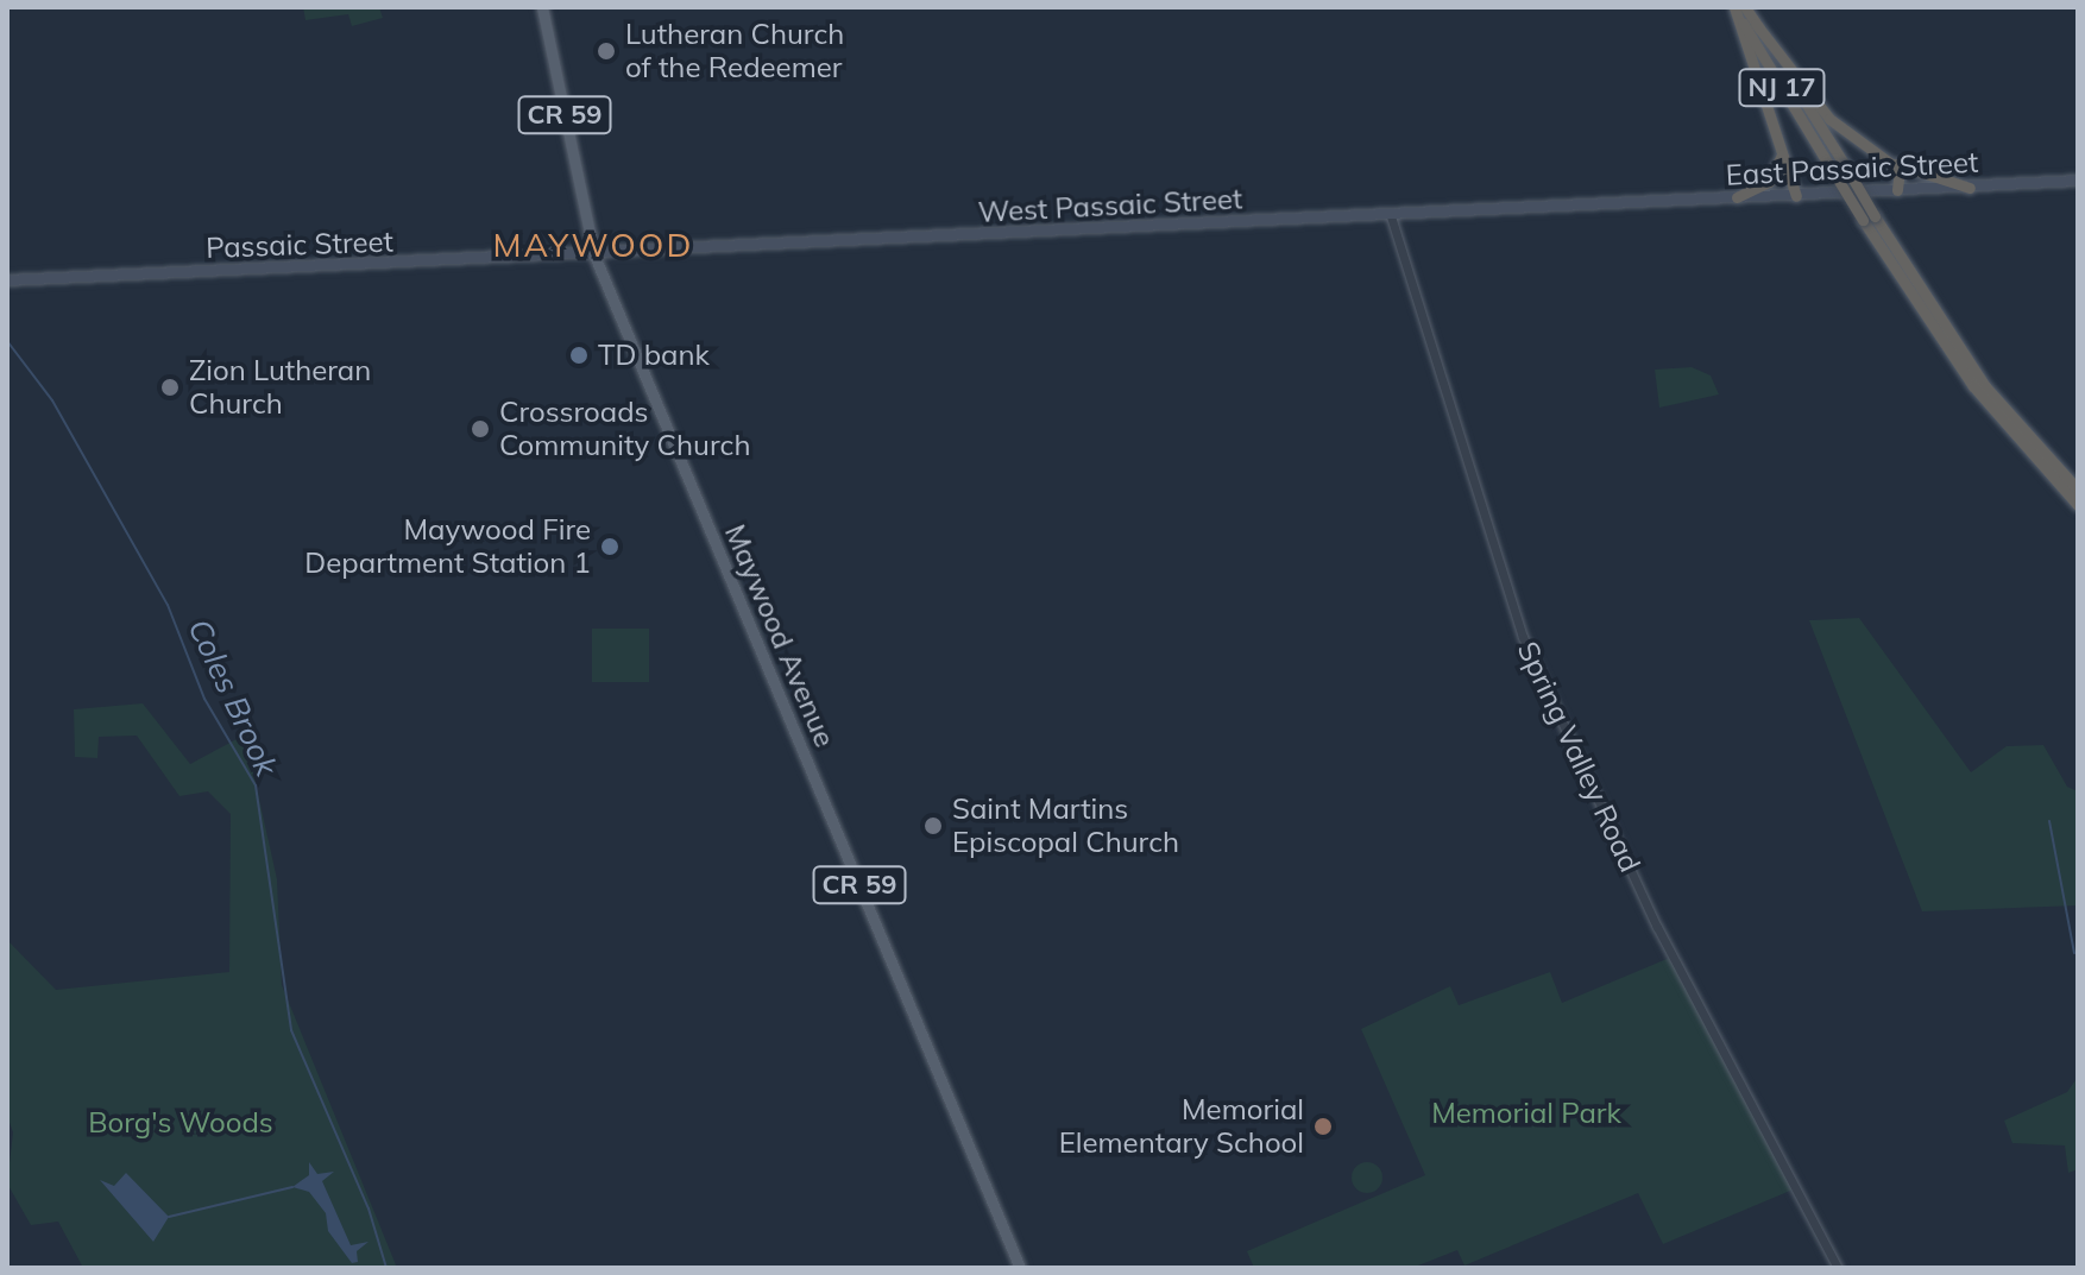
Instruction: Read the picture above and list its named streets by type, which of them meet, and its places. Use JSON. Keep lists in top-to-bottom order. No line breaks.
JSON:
{"streets":{"highway":["NJ 17"],"main road":["CR 59","East Passaic Street","West Passaic Street","Passaic Street","Maywood Avenue"],"street":["Spring Valley Road"]},"crossings":[["East Passaic Street","West Passaic Street"],["West Passaic Street","Passaic Street"],["West Passaic Street","Maywood Avenue"],["West Passaic Street","Spring Valley Road"],["Passaic Street","Maywood Avenue"]],"districts":["MAYWOOD"],"water":["Coles Brook"],"parks":["Memorial Park","Borg's Woods"],"places":["Lutheran Church of the Redeemer","TD bank","Zion Lutheran Church","Crossroads Community Church","Maywood Fire Department Station 1","Saint Martins Episcopal Church","Memorial Elementary School"]}
